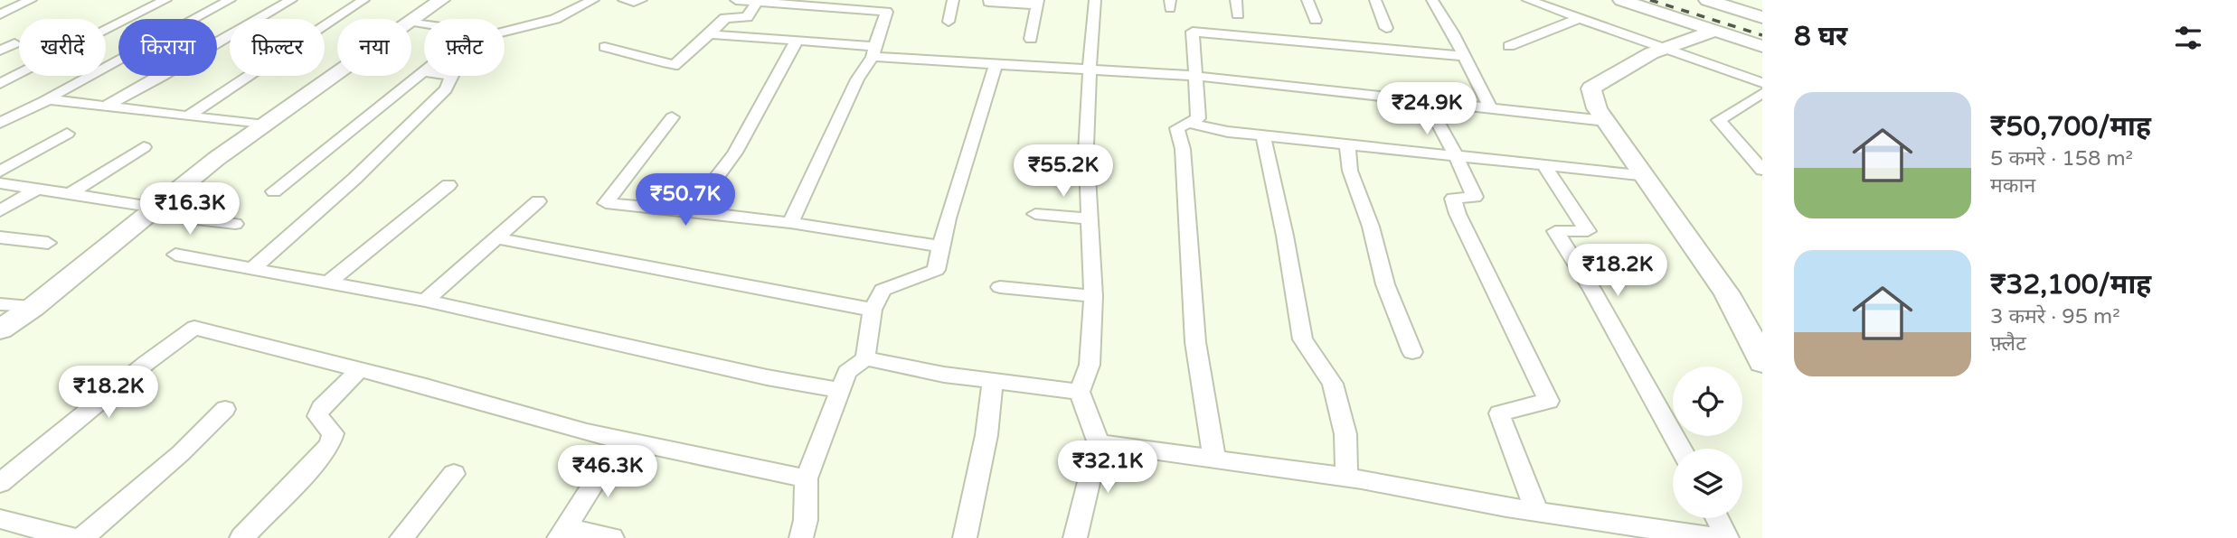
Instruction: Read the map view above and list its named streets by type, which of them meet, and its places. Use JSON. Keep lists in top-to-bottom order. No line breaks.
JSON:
{"page":{"heading":"8 घर","chip":["खरीदें","किराया","फ़िल्टर","नया","फ़्लैट"],"list":[{"name":"₹50,700/माह","note":"5 कमरे · 158 m² · मकान"},{"name":"₹32,100/माह","note":"3 कमरे · 95 m² · फ़्लैट"}],"price":["₹24.9K","₹55.2K","₹50.7K","₹16.3K","₹18.2K","₹18.2K","₹32.1K","₹46.3K"]}}
